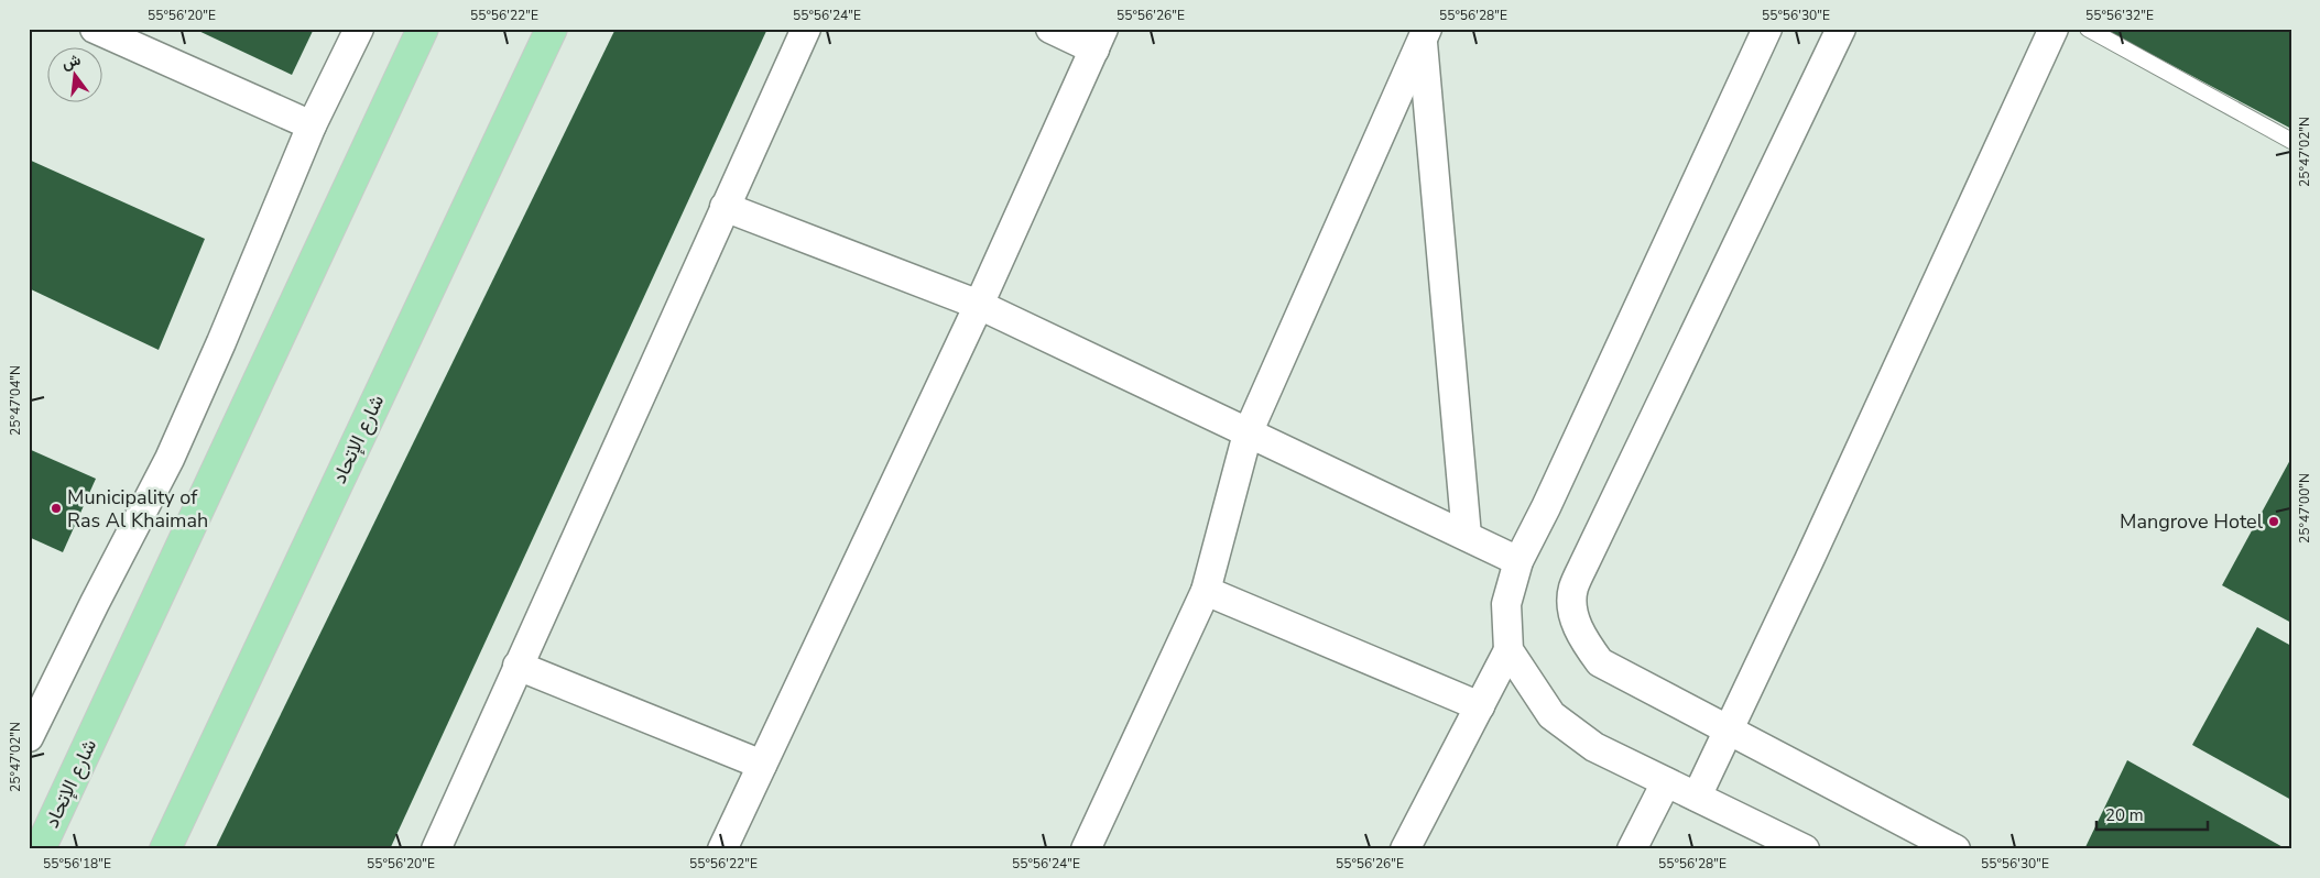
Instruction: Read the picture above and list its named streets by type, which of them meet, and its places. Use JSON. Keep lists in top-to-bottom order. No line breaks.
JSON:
{"streets":{"main road":["شارع الإتحاد"]},"places":["Municipality of Ras Al Khaimah","Mangrove Hotel"],"scale_bar":"20 m","north":"top","coordinates":["55°56'20\"E","55°56'22\"E","55°56'24\"E","55°56'26\"E","55°56'28\"E","55°56'30\"E","55°56'32\"E","25°47'02\"N","25°47'04\"N","25°47'00\"N","55°56'18\"E"]}
